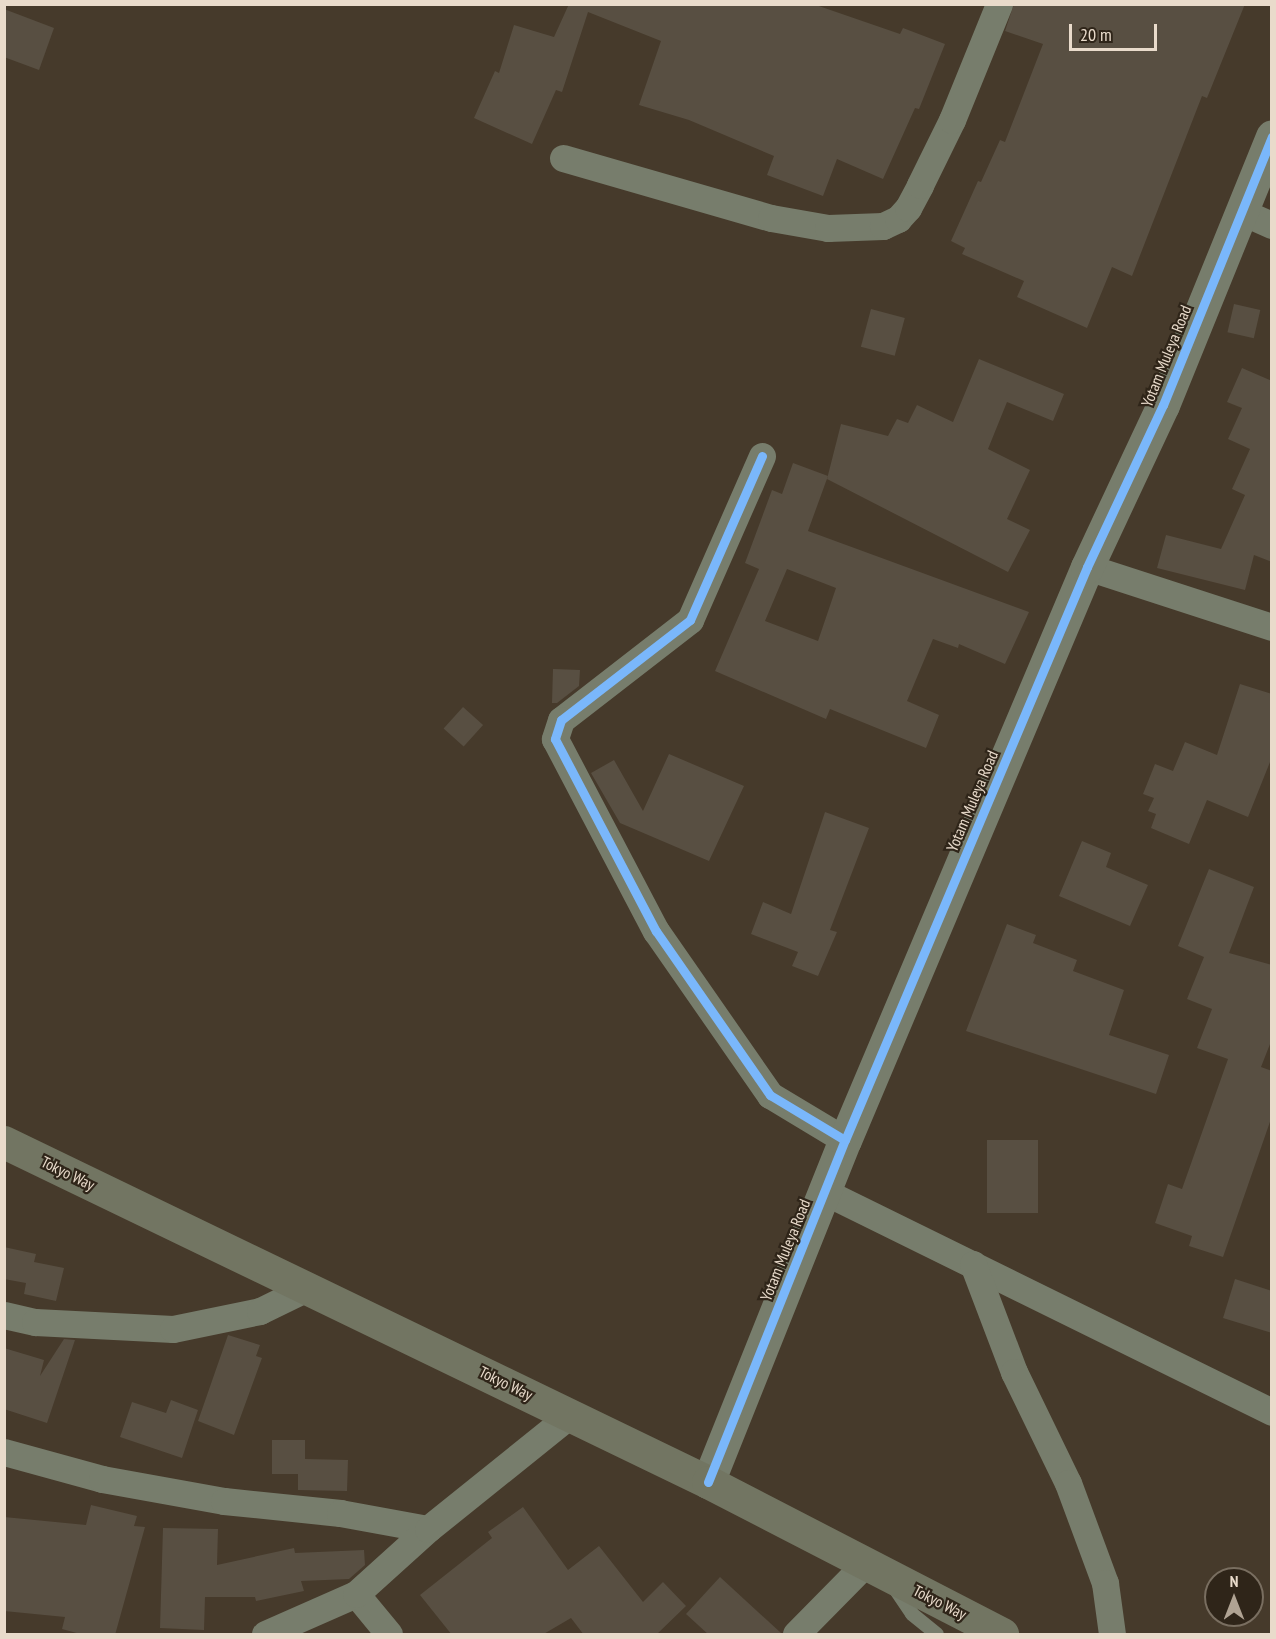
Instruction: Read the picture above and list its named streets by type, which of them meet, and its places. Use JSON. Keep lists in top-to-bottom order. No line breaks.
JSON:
{"streets":{"main road":["Tokyo Way"],"street":["Yotam Muleya Road"]},"crossings":[["Yotam Muleya Road","Tokyo Way"]],"scale_bar":"20 m","north":"top"}
